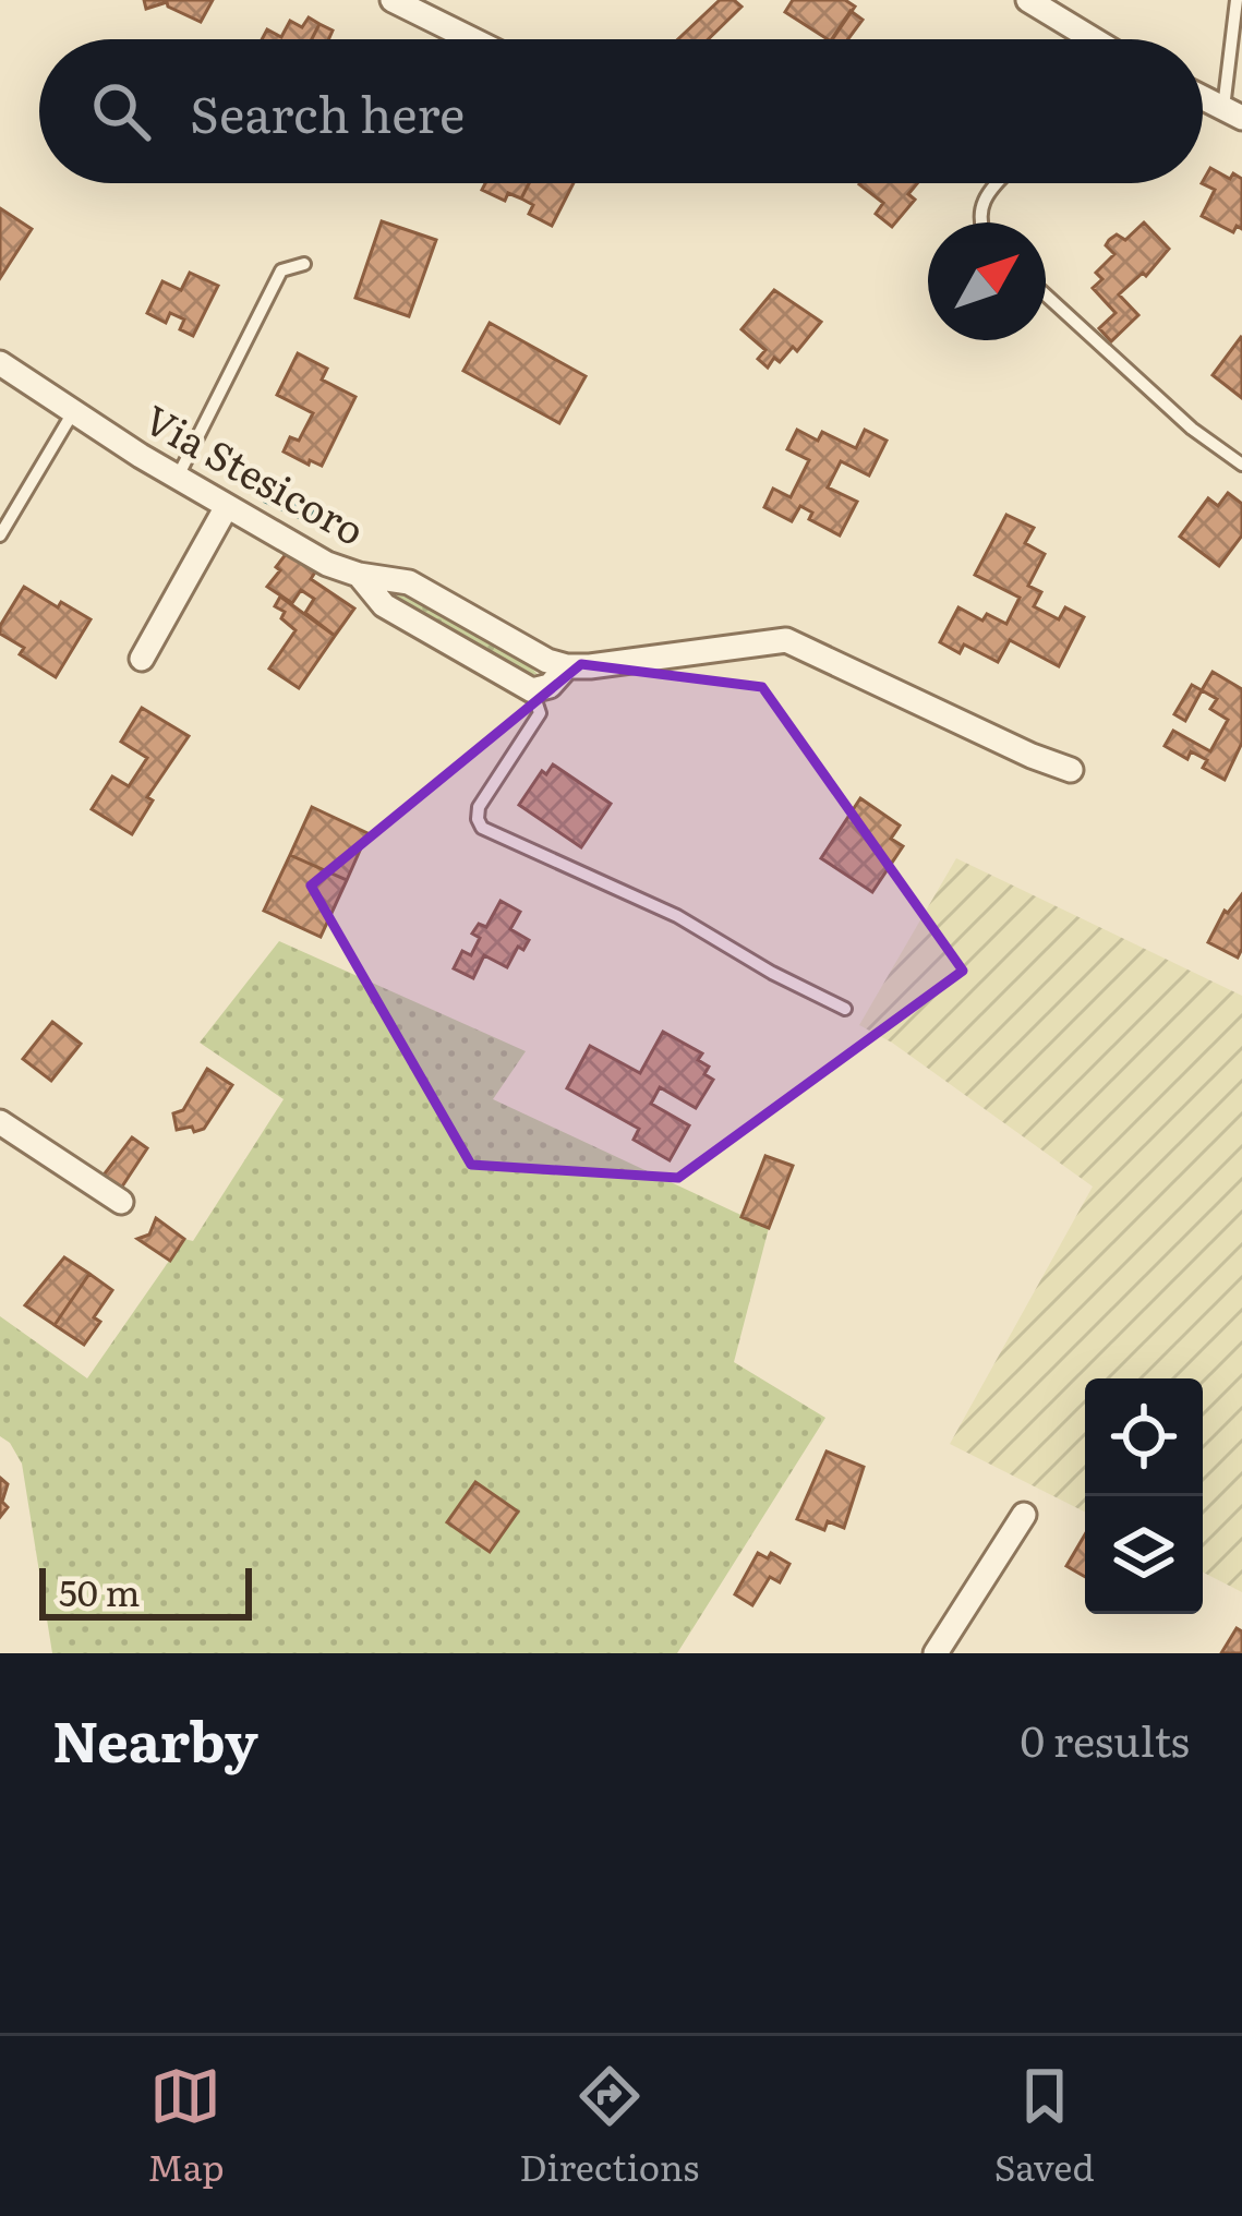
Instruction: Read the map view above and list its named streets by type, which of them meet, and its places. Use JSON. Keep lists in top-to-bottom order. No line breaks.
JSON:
{"streets":{"street":["Via Stesicoro"]},"scale_bar":"50 m","north":"top right","page":{"search":"Search here","scale":"50 m","heading":["Nearby","0 results"],"nav":["Map","Directions","Saved"]}}
